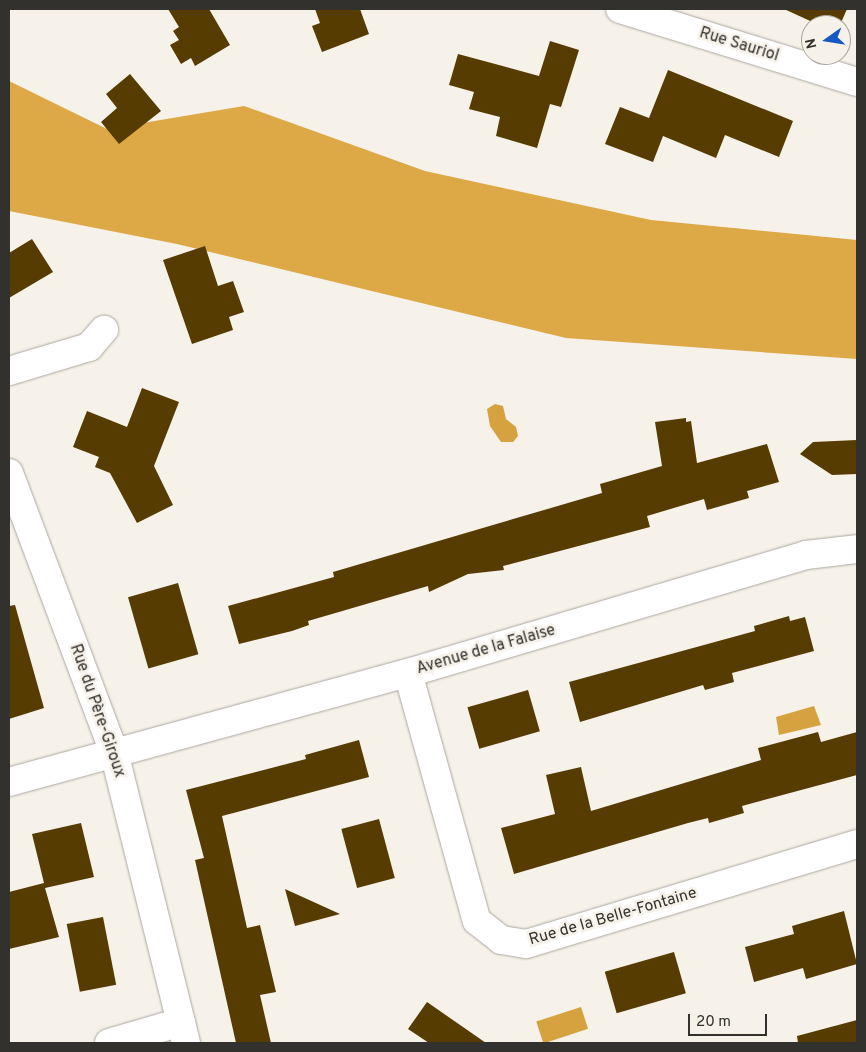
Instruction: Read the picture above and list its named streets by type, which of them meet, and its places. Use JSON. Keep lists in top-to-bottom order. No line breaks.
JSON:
{"streets":{"street":["Rue Sauriol","Avenue de la Falaise","Rue du Père-Giroux","Rue de la Belle-Fontaine"]},"crossings":[["Avenue de la Falaise","Rue du Père-Giroux"],["Avenue de la Falaise","Rue de la Belle-Fontaine"]],"scale_bar":"20 m","north":"left"}
